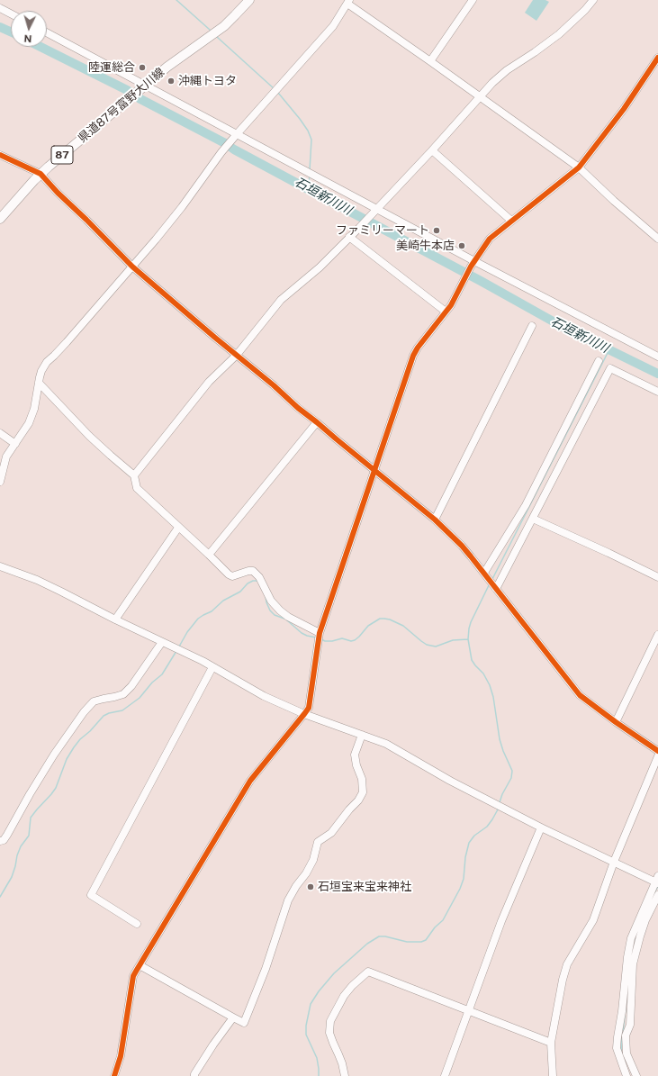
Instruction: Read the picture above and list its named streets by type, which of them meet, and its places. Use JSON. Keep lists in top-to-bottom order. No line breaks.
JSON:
{"streets":{"main road":["県道87号富野大川線","87"]},"water":["石垣新川川"],"places":["陸運総合","沖縄トヨタ","ファミリーマート","美崎牛本店","石垣宝来宝来神社"],"north":"bottom"}
